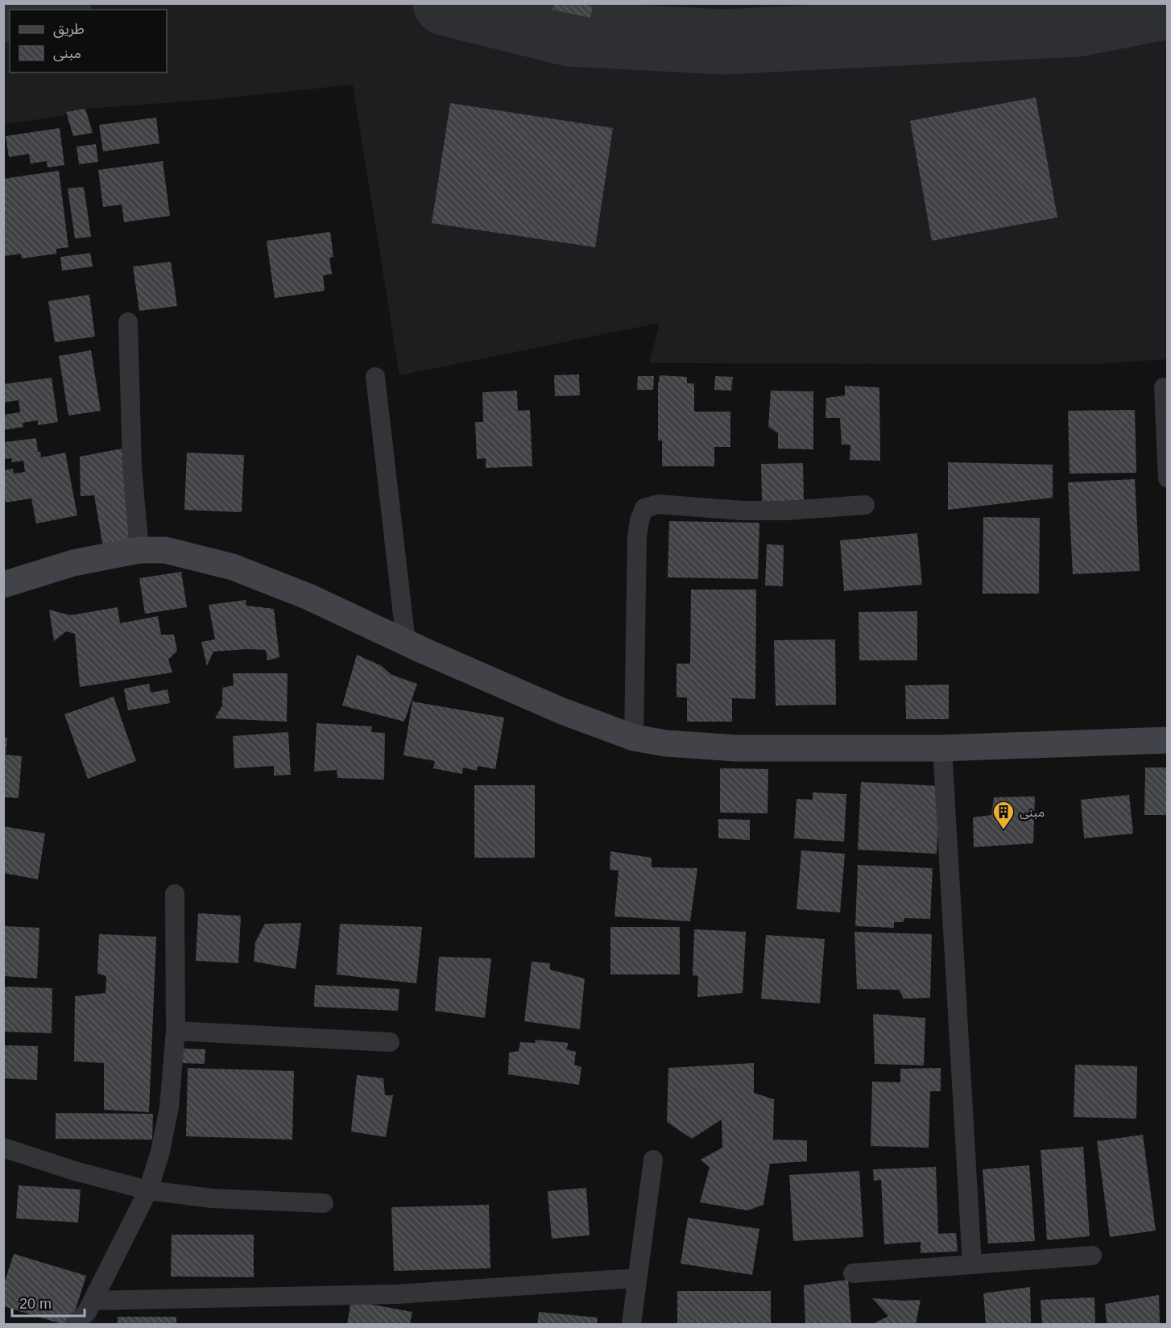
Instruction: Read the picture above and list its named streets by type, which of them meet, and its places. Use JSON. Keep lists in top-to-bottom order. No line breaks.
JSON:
{"places":{"building":["مبنى"]},"legend":["طريق","مبنى"],"scale_bar":"20 m"}
